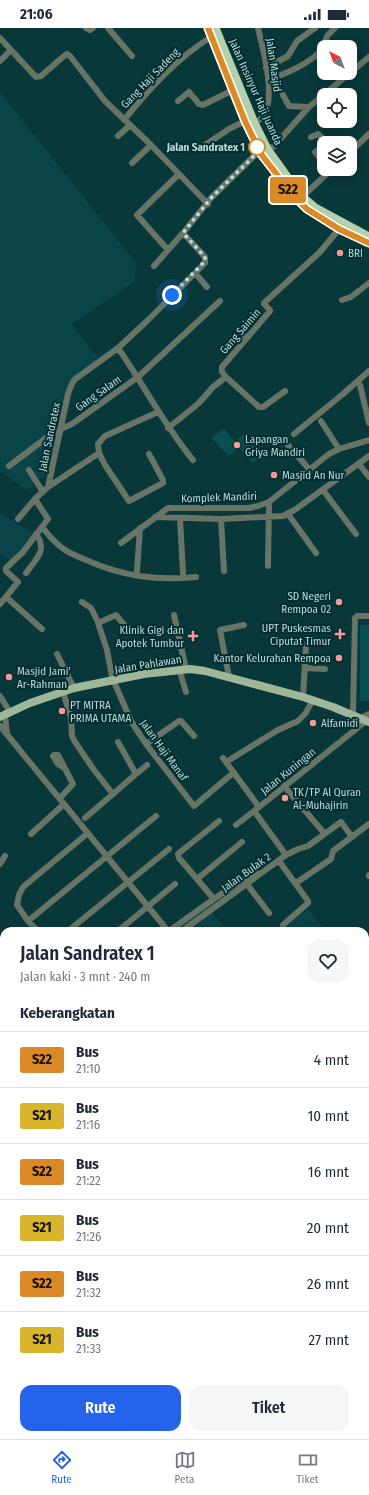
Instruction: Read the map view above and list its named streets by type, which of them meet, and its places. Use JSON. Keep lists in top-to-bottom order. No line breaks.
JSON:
{"streets":{"highway":["Jalan Insinyur Haji Juanda"],"main road":["Jalan Pahlawan"],"street":["Jalan Masjid","Gang Haji Sadeng","Gang Saimin","Gang Salam","Jalan Sandratex","Komplek Mandiri","Jalan Haji Manaf","Jalan Kuningan","Jalan Bulak 2"]},"crossings":[["Jalan Masjid","Jalan Insinyur Haji Juanda"],["Gang Haji Sadeng","Jalan Insinyur Haji Juanda"],["Jalan Insinyur Haji Juanda","Gang Saimin"],["Gang Salam","Jalan Sandratex"],["Jalan Pahlawan","Jalan Haji Manaf"],["Jalan Pahlawan","Jalan Kuningan"],["Jalan Haji Manaf","Jalan Kuningan"]],"places":{"other":["Jalan Sandratex 1","BRI","Lapangan Griya Mandiri","Masjid An Nur","SD Negeri Rempoa 02","Kantor Kelurahan Rempoa","Masjid Jami' Ar-Rahman","PT MITRA PRIMA UTAMA","Alfamidi","TK/TP Al Quran Al-Muhajirin"],"health":["UPT Puskesmas Ciputat Timur","Klinik Gigi dan Apotek Tumbur"]},"lines":["bus line S22"],"north":"top left","page":{"status":"21:06","on_map":"S22","heading":[["Jalan Sandratex 1","Jalan kaki · 3 mnt · 240 m"],"Keberangkatan"],"list":[{"mark":"S22","name":"Bus","note":"21:10","value":"4 mnt"},{"mark":"S21","name":"Bus","note":"21:16","value":"10 mnt"},{"mark":"S22","name":"Bus","note":"21:22","value":"16 mnt"},{"mark":"S21","name":"Bus","note":"21:26","value":"20 mnt"},{"mark":"S22","name":"Bus","note":"21:32","value":"26 mnt"},{"mark":"S21","name":"Bus","note":"21:33","value":"27 mnt"}],"buttons":["Rute","Tiket"],"tabs":["Rute","Peta","Tiket"]}}
